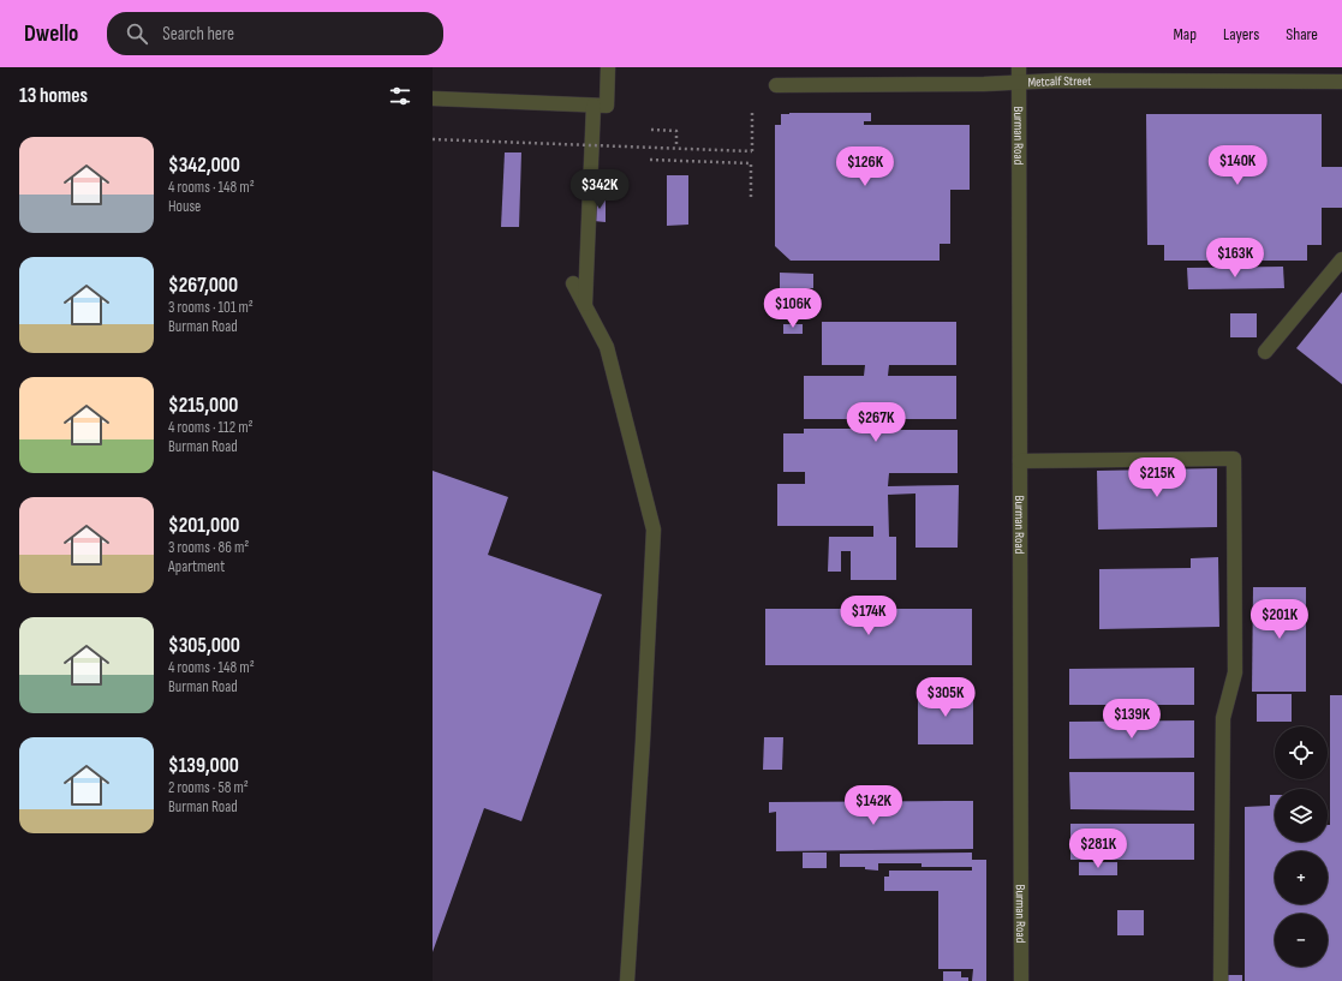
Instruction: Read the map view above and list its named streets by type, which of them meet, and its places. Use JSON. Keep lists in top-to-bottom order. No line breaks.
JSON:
{"streets":{"street":["Metcalf Street","Burman Road"]},"crossings":[["Metcalf Street","Burman Road"]],"page":{"header":"Dwello","search":"Search here","nav":["Map","Layers","Share"],"heading":"13 homes","list":[{"name":"$342,000","note":"4 rooms · 148 m² · House"},{"name":"$267,000","note":"3 rooms · 101 m² · Burman Road"},{"name":"$215,000","note":"4 rooms · 112 m² · Burman Road"},{"name":"$201,000","note":"3 rooms · 86 m² · Apartment"},{"name":"$305,000","note":"4 rooms · 148 m² · Burman Road"},{"name":"$139,000","note":"2 rooms · 58 m² · Burman Road"}],"price":["$140K","$126K","$342K","$163K","$106K","$267K","$215K","$174K","$201K","$305K","$139K","$142K","$281K"],"map_buttons":["+","−"]}}
